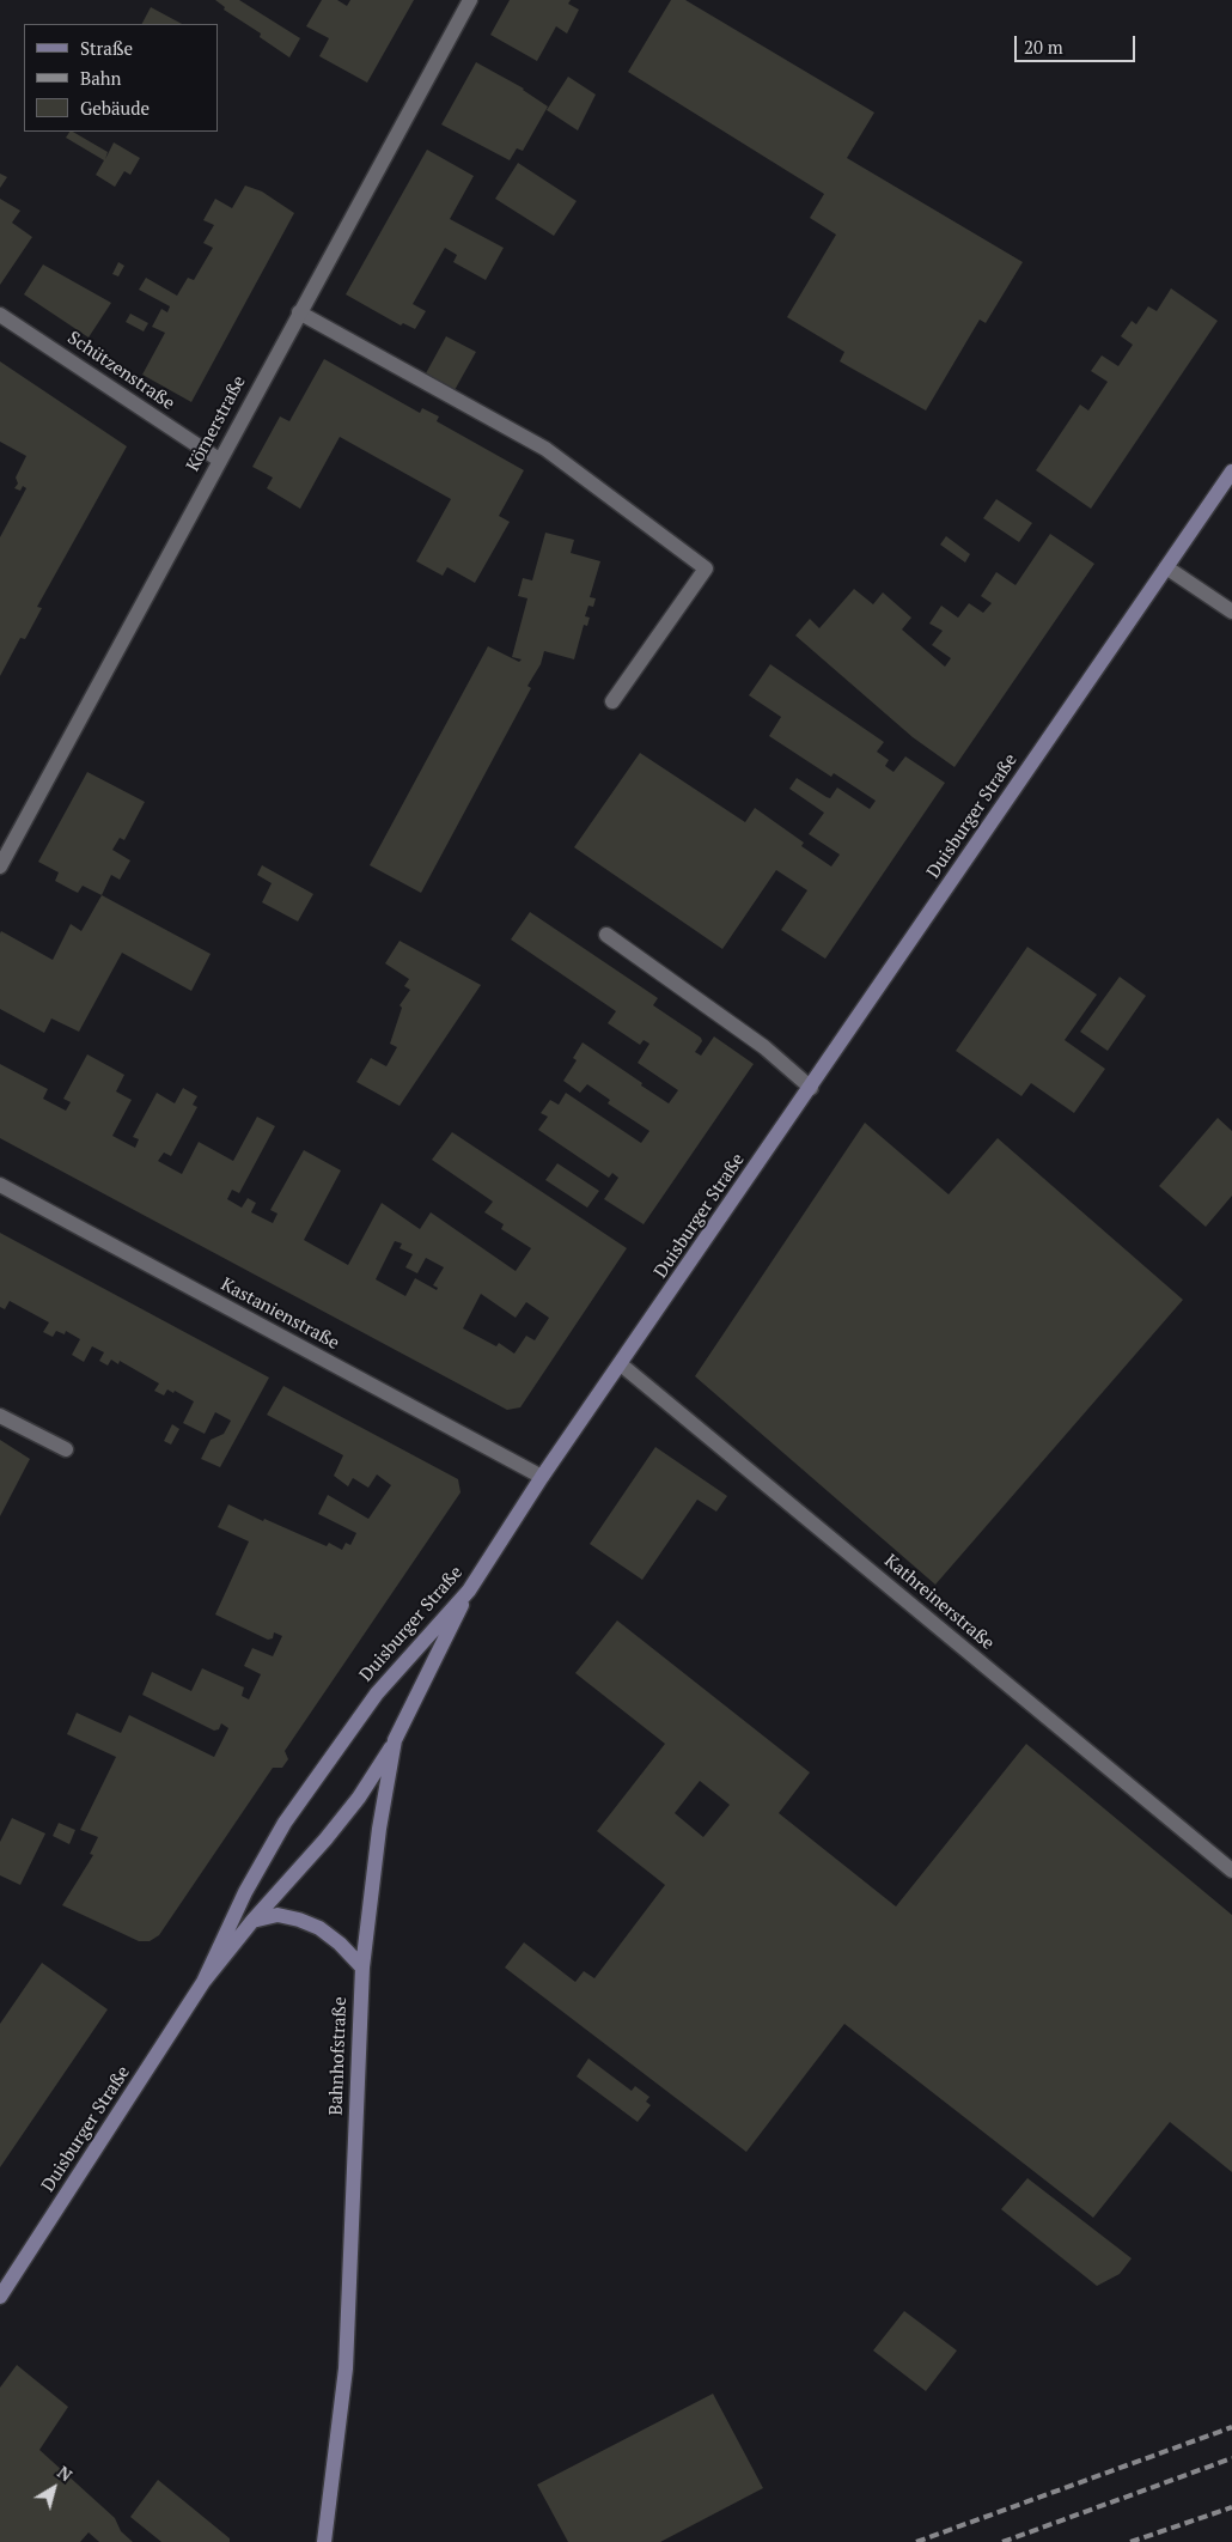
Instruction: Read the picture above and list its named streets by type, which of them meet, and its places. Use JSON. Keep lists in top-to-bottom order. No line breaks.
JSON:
{"streets":{"main road":["Duisburger Straße","Bahnhofstraße"],"street":["Schützenstraße","Körnerstraße","Kastanienstraße","Kathreinerstraße"]},"crossings":[["Schützenstraße","Körnerstraße"],["Duisburger Straße","Kastanienstraße"],["Duisburger Straße","Kathreinerstraße"],["Duisburger Straße","Bahnhofstraße"]],"legend":["Straße","Bahn","Gebäude"],"scale_bar":"20 m","north":"top right"}
